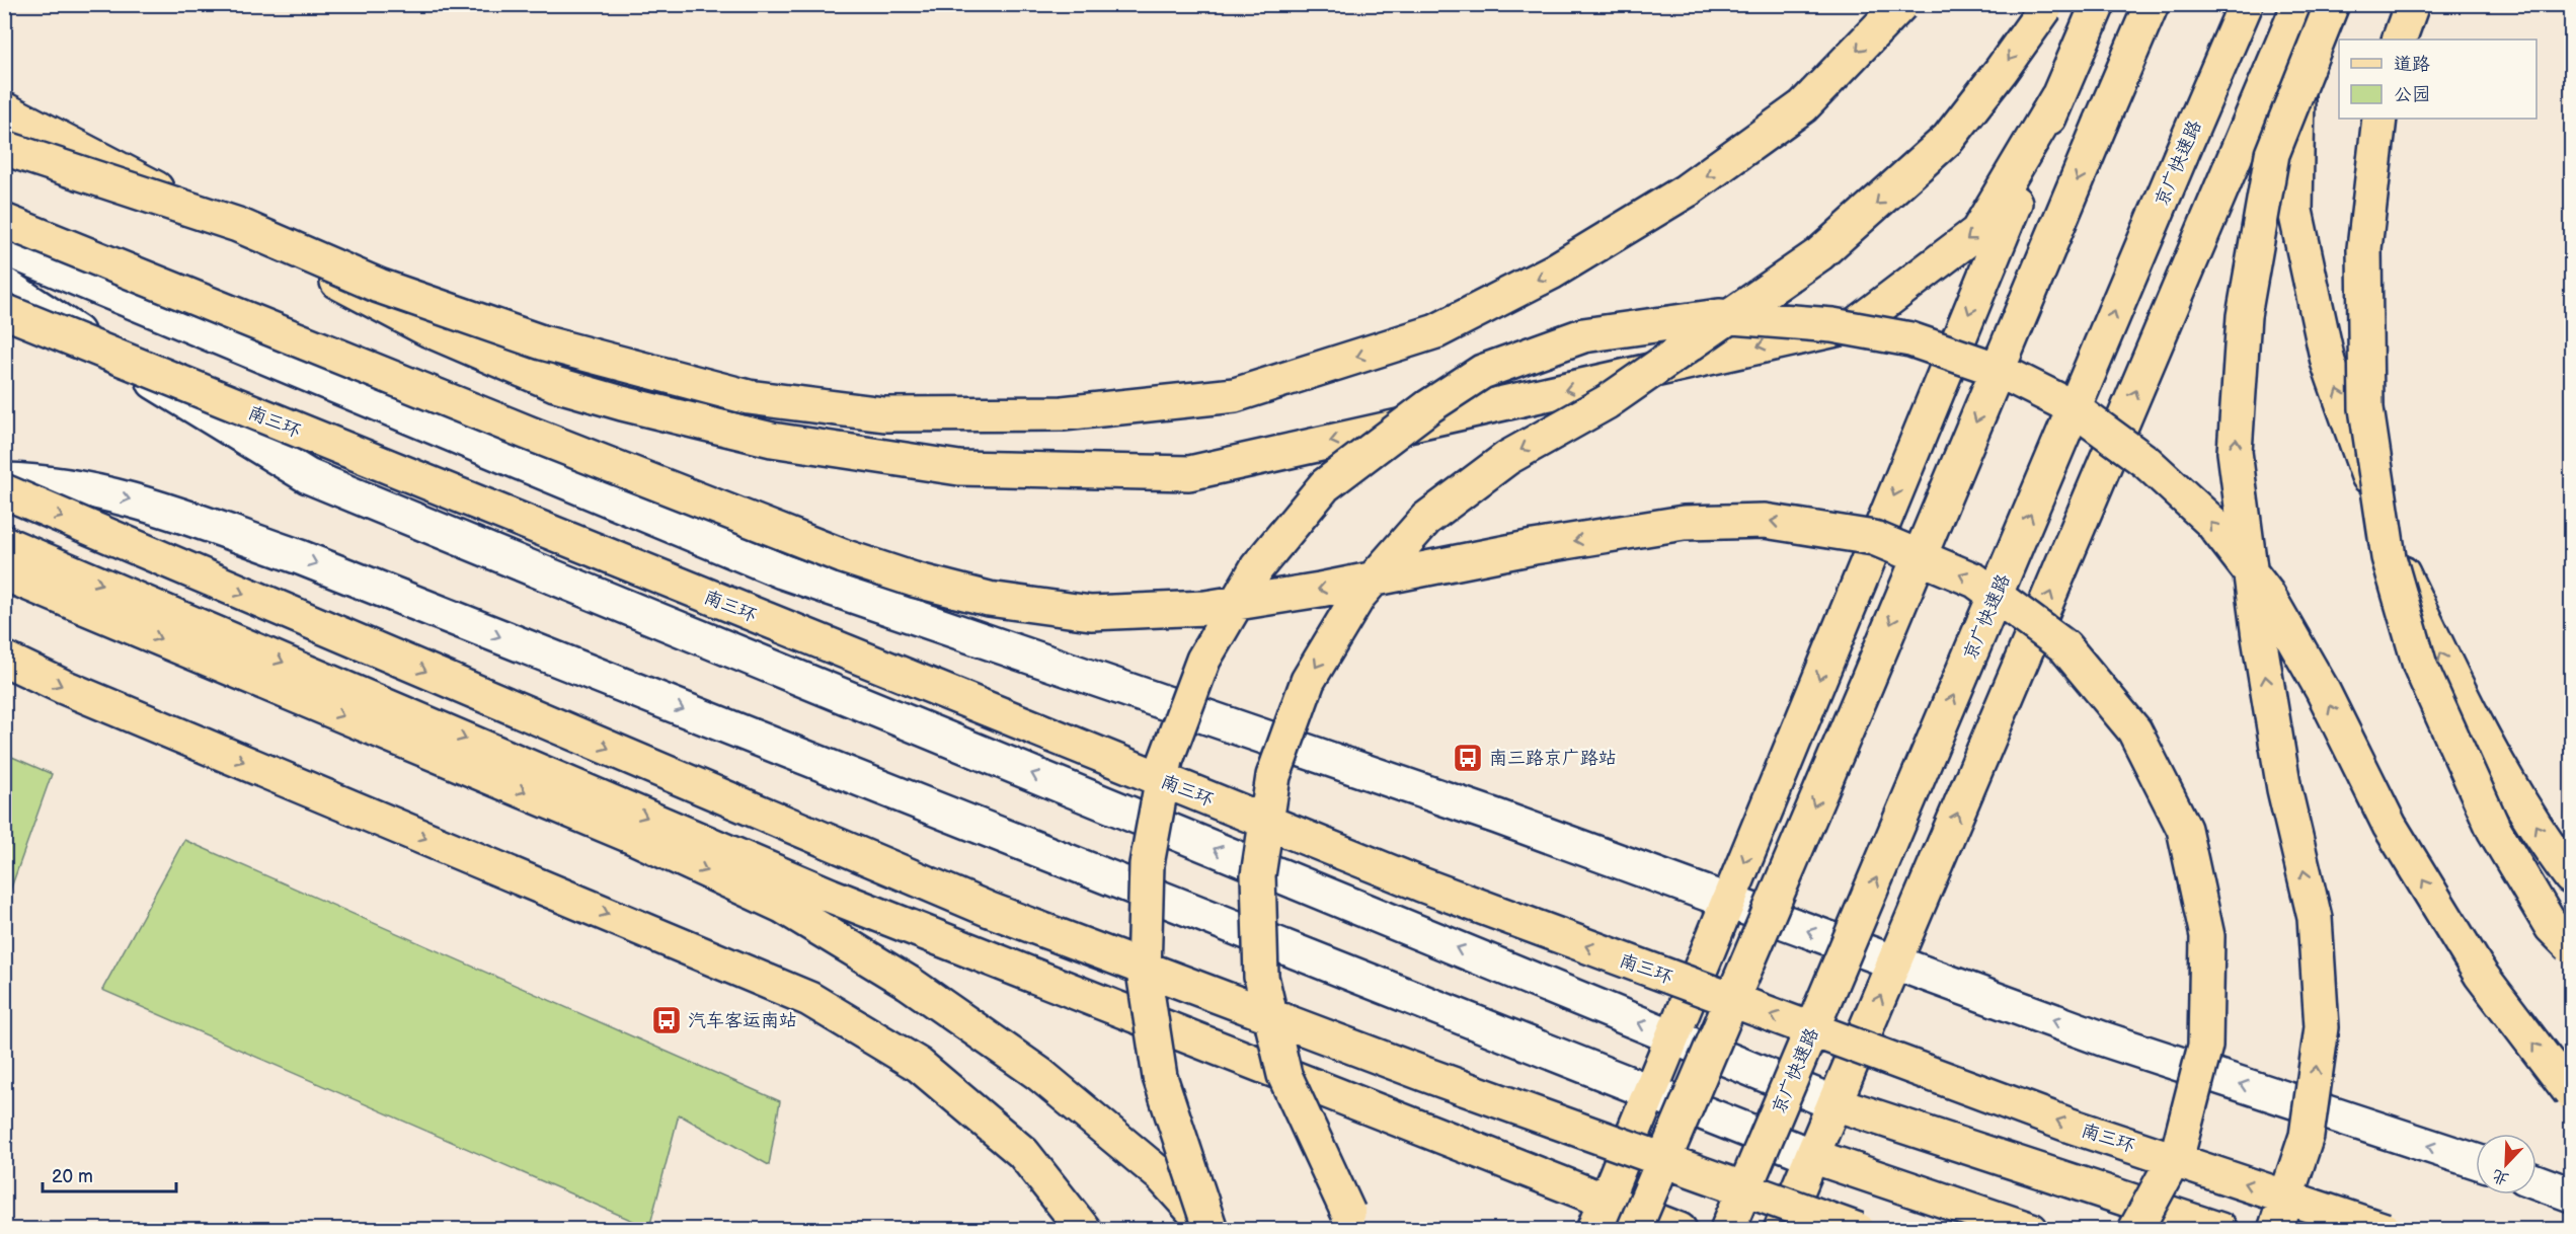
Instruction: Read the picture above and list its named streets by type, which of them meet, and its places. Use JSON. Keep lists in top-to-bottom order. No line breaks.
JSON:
{"streets":{"main road":["京广快速路","南三环"]},"places":{"bus stop":["南三路京广路站","汽车客运南站"]},"legend":["道路","公园"],"scale_bar":"20 m","north":"bottom left"}
